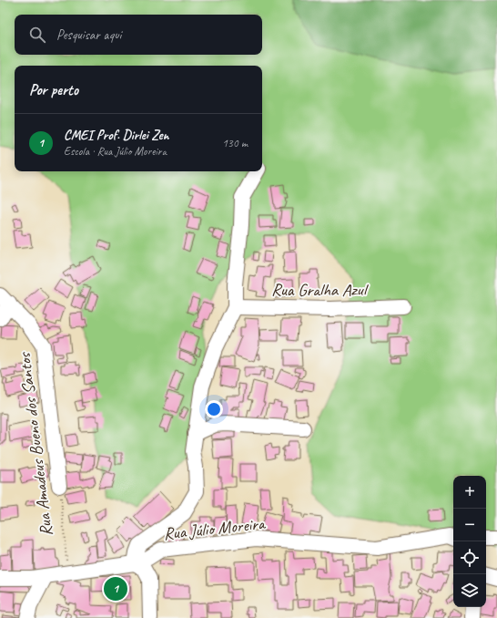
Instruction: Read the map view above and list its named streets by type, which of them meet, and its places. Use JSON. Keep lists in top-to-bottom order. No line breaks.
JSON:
{"streets":{"street":["Rua Gralha Azul","Rua Amadeus Bueno dos Santos","Rua Júlio Moreira"]},"page":{"search":"Pesquisar aqui","heading":"Por perto","list":[{"mark":"1","name":"CMEI Prof. Dirlei Zen","note":"Escola · Rua Júlio Moreira","value":"130 m"}],"map_buttons":["+","−"],"pins":"1"}}
